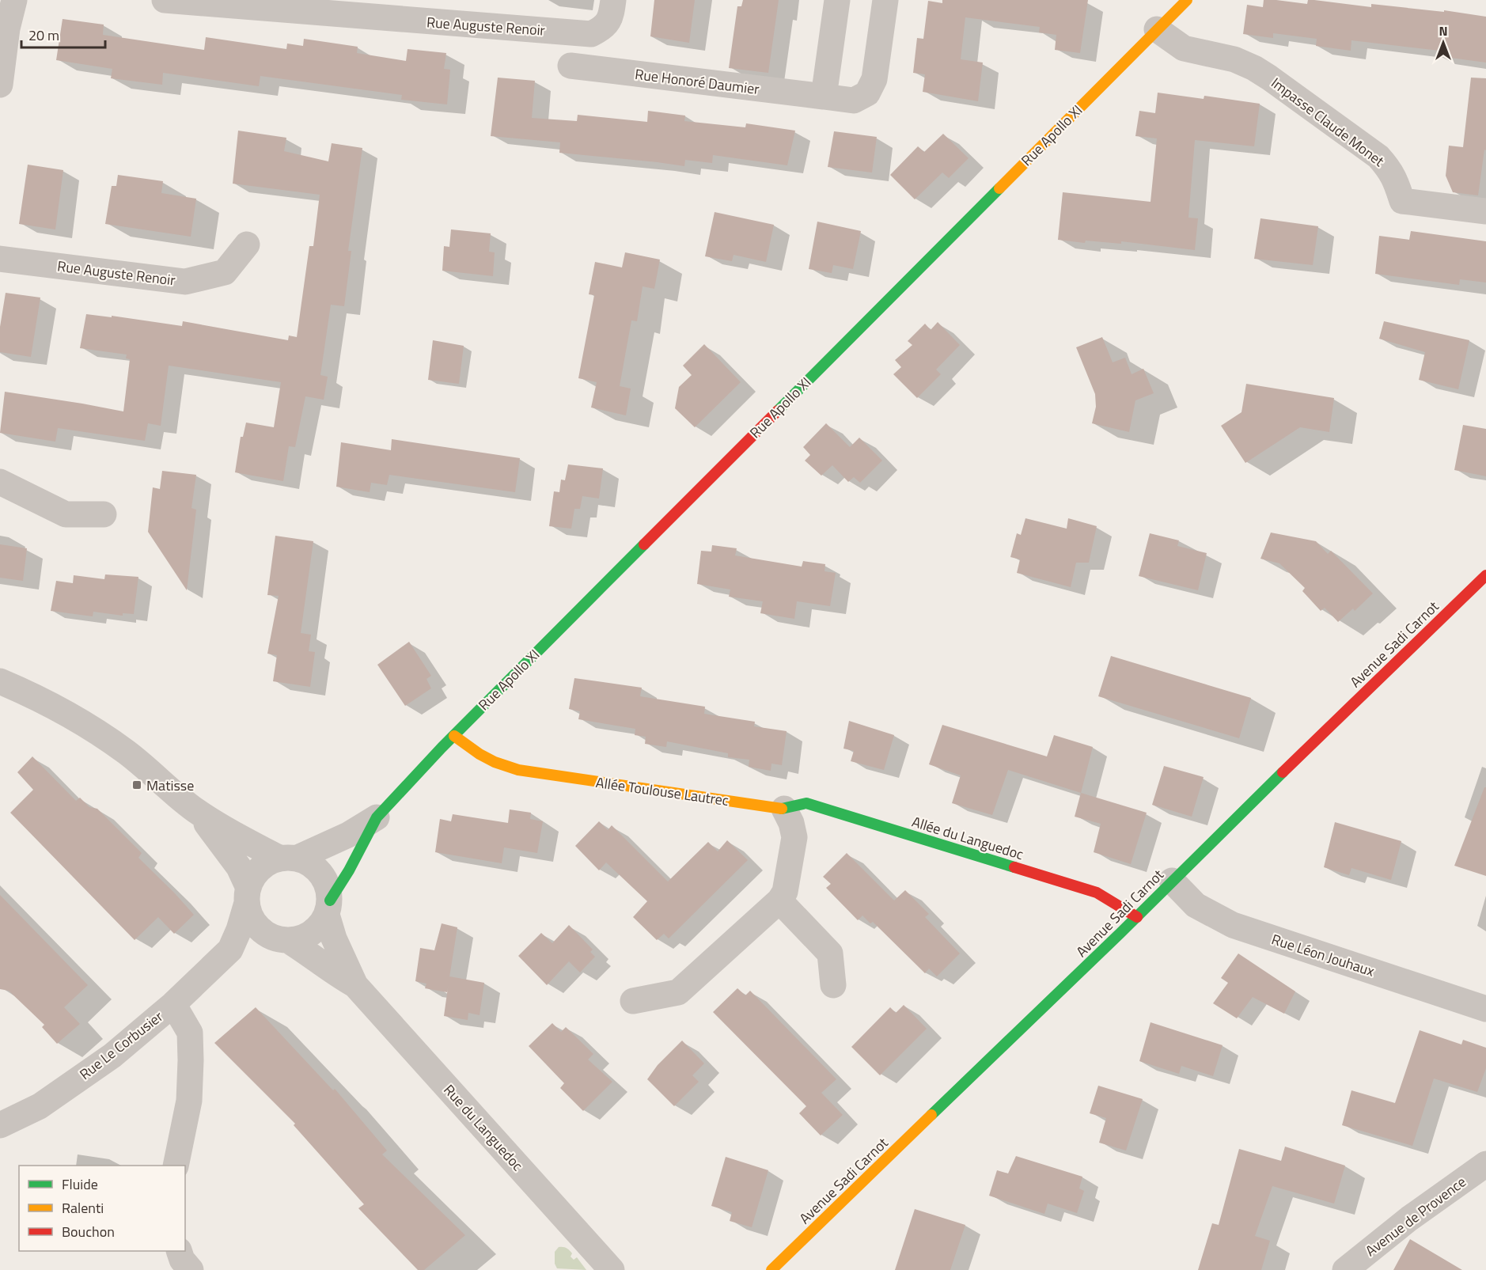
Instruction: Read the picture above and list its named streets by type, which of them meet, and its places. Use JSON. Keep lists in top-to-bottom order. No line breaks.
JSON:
{"streets":{"street":["Rue Auguste Renoir","Rue Honoré Daumier","Impasse Claude Monet","Rue Apollo XI","Avenue Sadi Carnot","Allée Toulouse Lautrec","Allée du Languedoc","Rue Léon Jouhaux","Rue Le Corbusier","Rue du Languedoc","Avenue de Provence"]},"crossings":[["Impasse Claude Monet","Rue Apollo XI"],["Rue Apollo XI","Allée Toulouse Lautrec"],["Rue Apollo XI","Rue Le Corbusier"],["Rue Apollo XI","Rue du Languedoc"],["Avenue Sadi Carnot","Allée du Languedoc"],["Avenue Sadi Carnot","Rue Léon Jouhaux"],["Allée Toulouse Lautrec","Allée du Languedoc"],["Rue Le Corbusier","Rue du Languedoc"]],"places":{"transit":["Matisse"]},"legend":["Fluide","Ralenti","Bouchon"],"scale_bar":"20 m","north":"top"}
